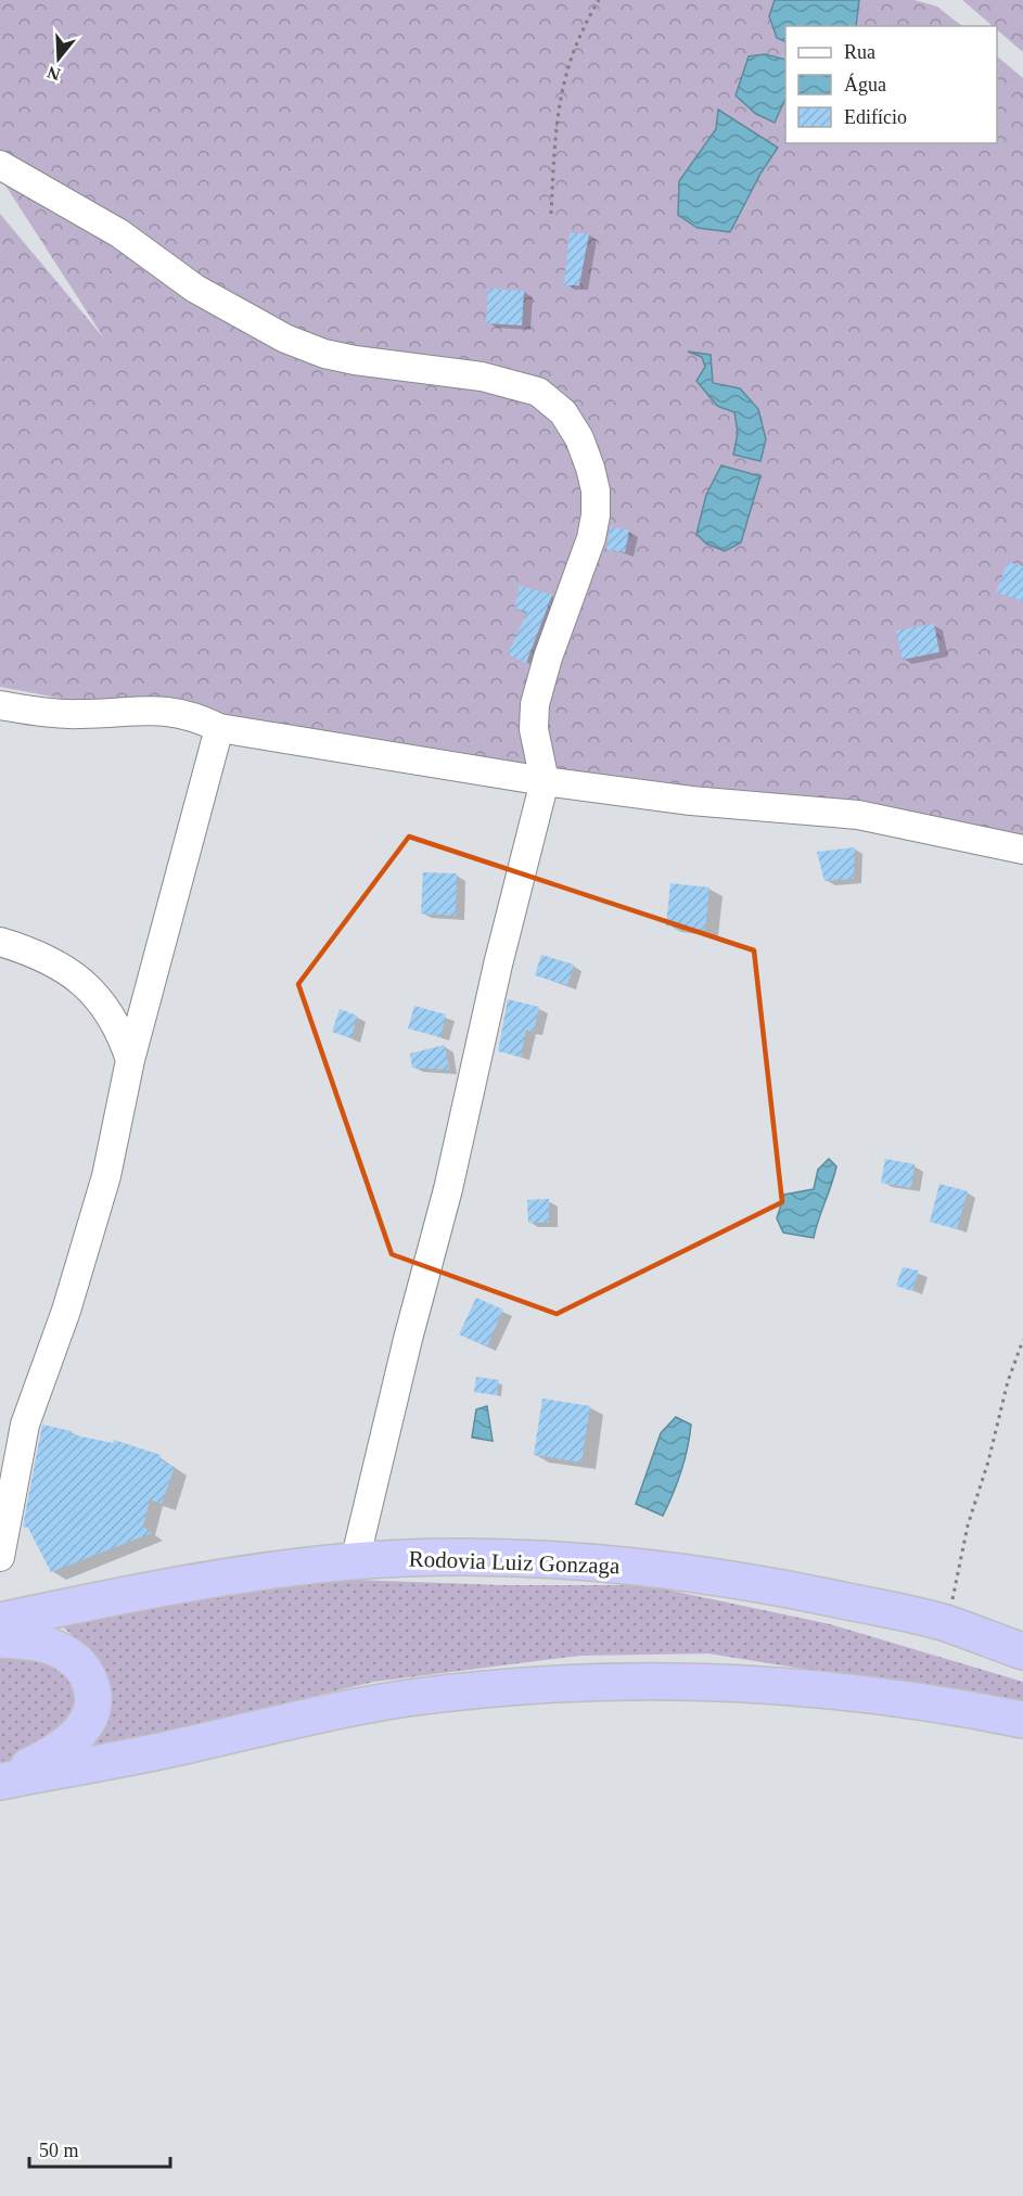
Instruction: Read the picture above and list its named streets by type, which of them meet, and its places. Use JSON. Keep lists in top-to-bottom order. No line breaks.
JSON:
{"streets":{"highway":["Rodovia Luiz Gonzaga"]},"legend":["Rua","Água","Edifício"],"scale_bar":"50 m","north":"bottom"}
